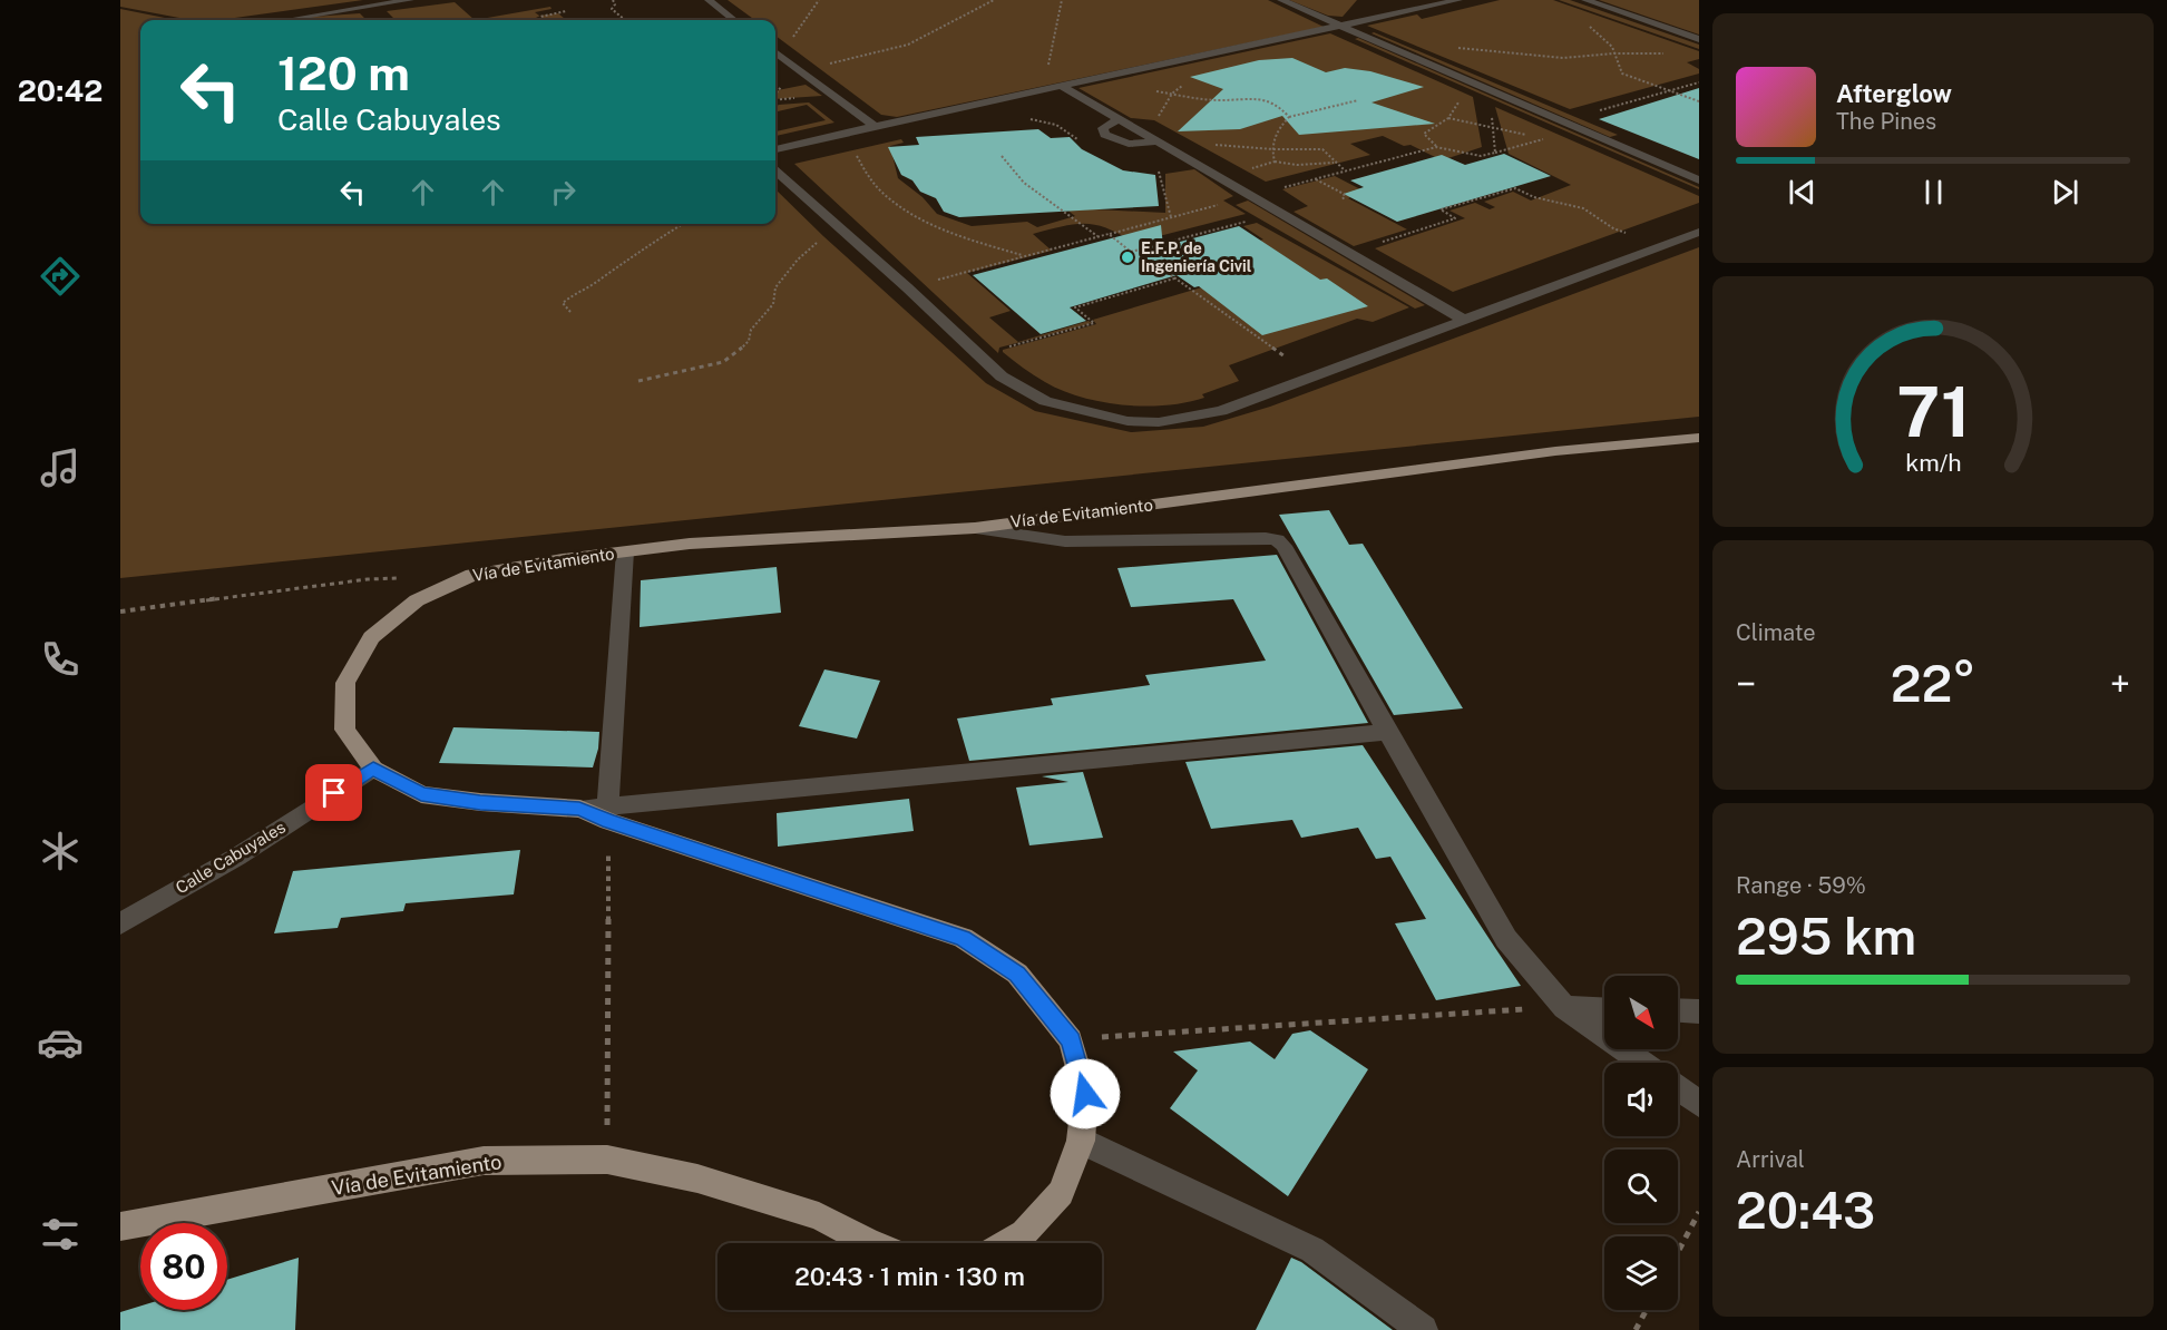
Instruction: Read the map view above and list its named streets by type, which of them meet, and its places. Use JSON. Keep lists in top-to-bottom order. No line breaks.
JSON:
{"streets":{"highway":["Vía de Evitamiento"],"street":["Calle Cabuyales"]},"crossings":[["Vía de Evitamiento","Calle Cabuyales"]],"places":["E.F.P. de Ingeniería Civil"],"north":"bottom right","page":{"tabs":"20:42","turn":["120 m","Calle Cabuyales"],"song":["Afterglow","The Pines"],"tile":["Climate",["Range · 59%","295 km"],["Arrival","20:43"]],"heat":["−","22°","+"],"limit":"80","trip":"20:43 · 1 min · 130 m","gauge":["71","km/h"]}}
